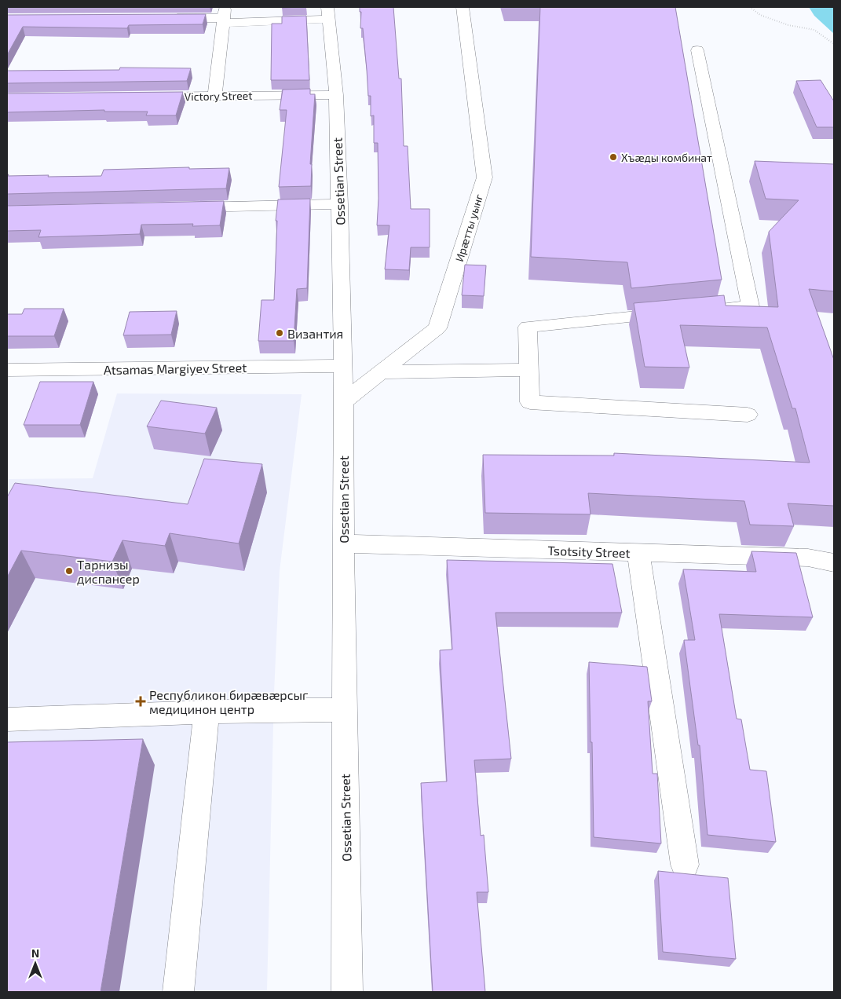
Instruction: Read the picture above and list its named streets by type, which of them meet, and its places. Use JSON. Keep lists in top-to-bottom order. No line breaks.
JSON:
{"streets":{"street":["Victory Street","Ossetian Street","Ирæтты уынг","Atsamas Margiyev Street","Tsotsity Street"]},"crossings":[["Victory Street","Ossetian Street"],["Ossetian Street","Ирæтты уынг"],["Ossetian Street","Atsamas Margiyev Street"],["Ossetian Street","Tsotsity Street"]],"places":{"other":["Хъæды комбинат","Византия","Тарнизы диспансер"],"health":["Республикон бирæвæрсыг медицинон центр"]},"north":"top"}
